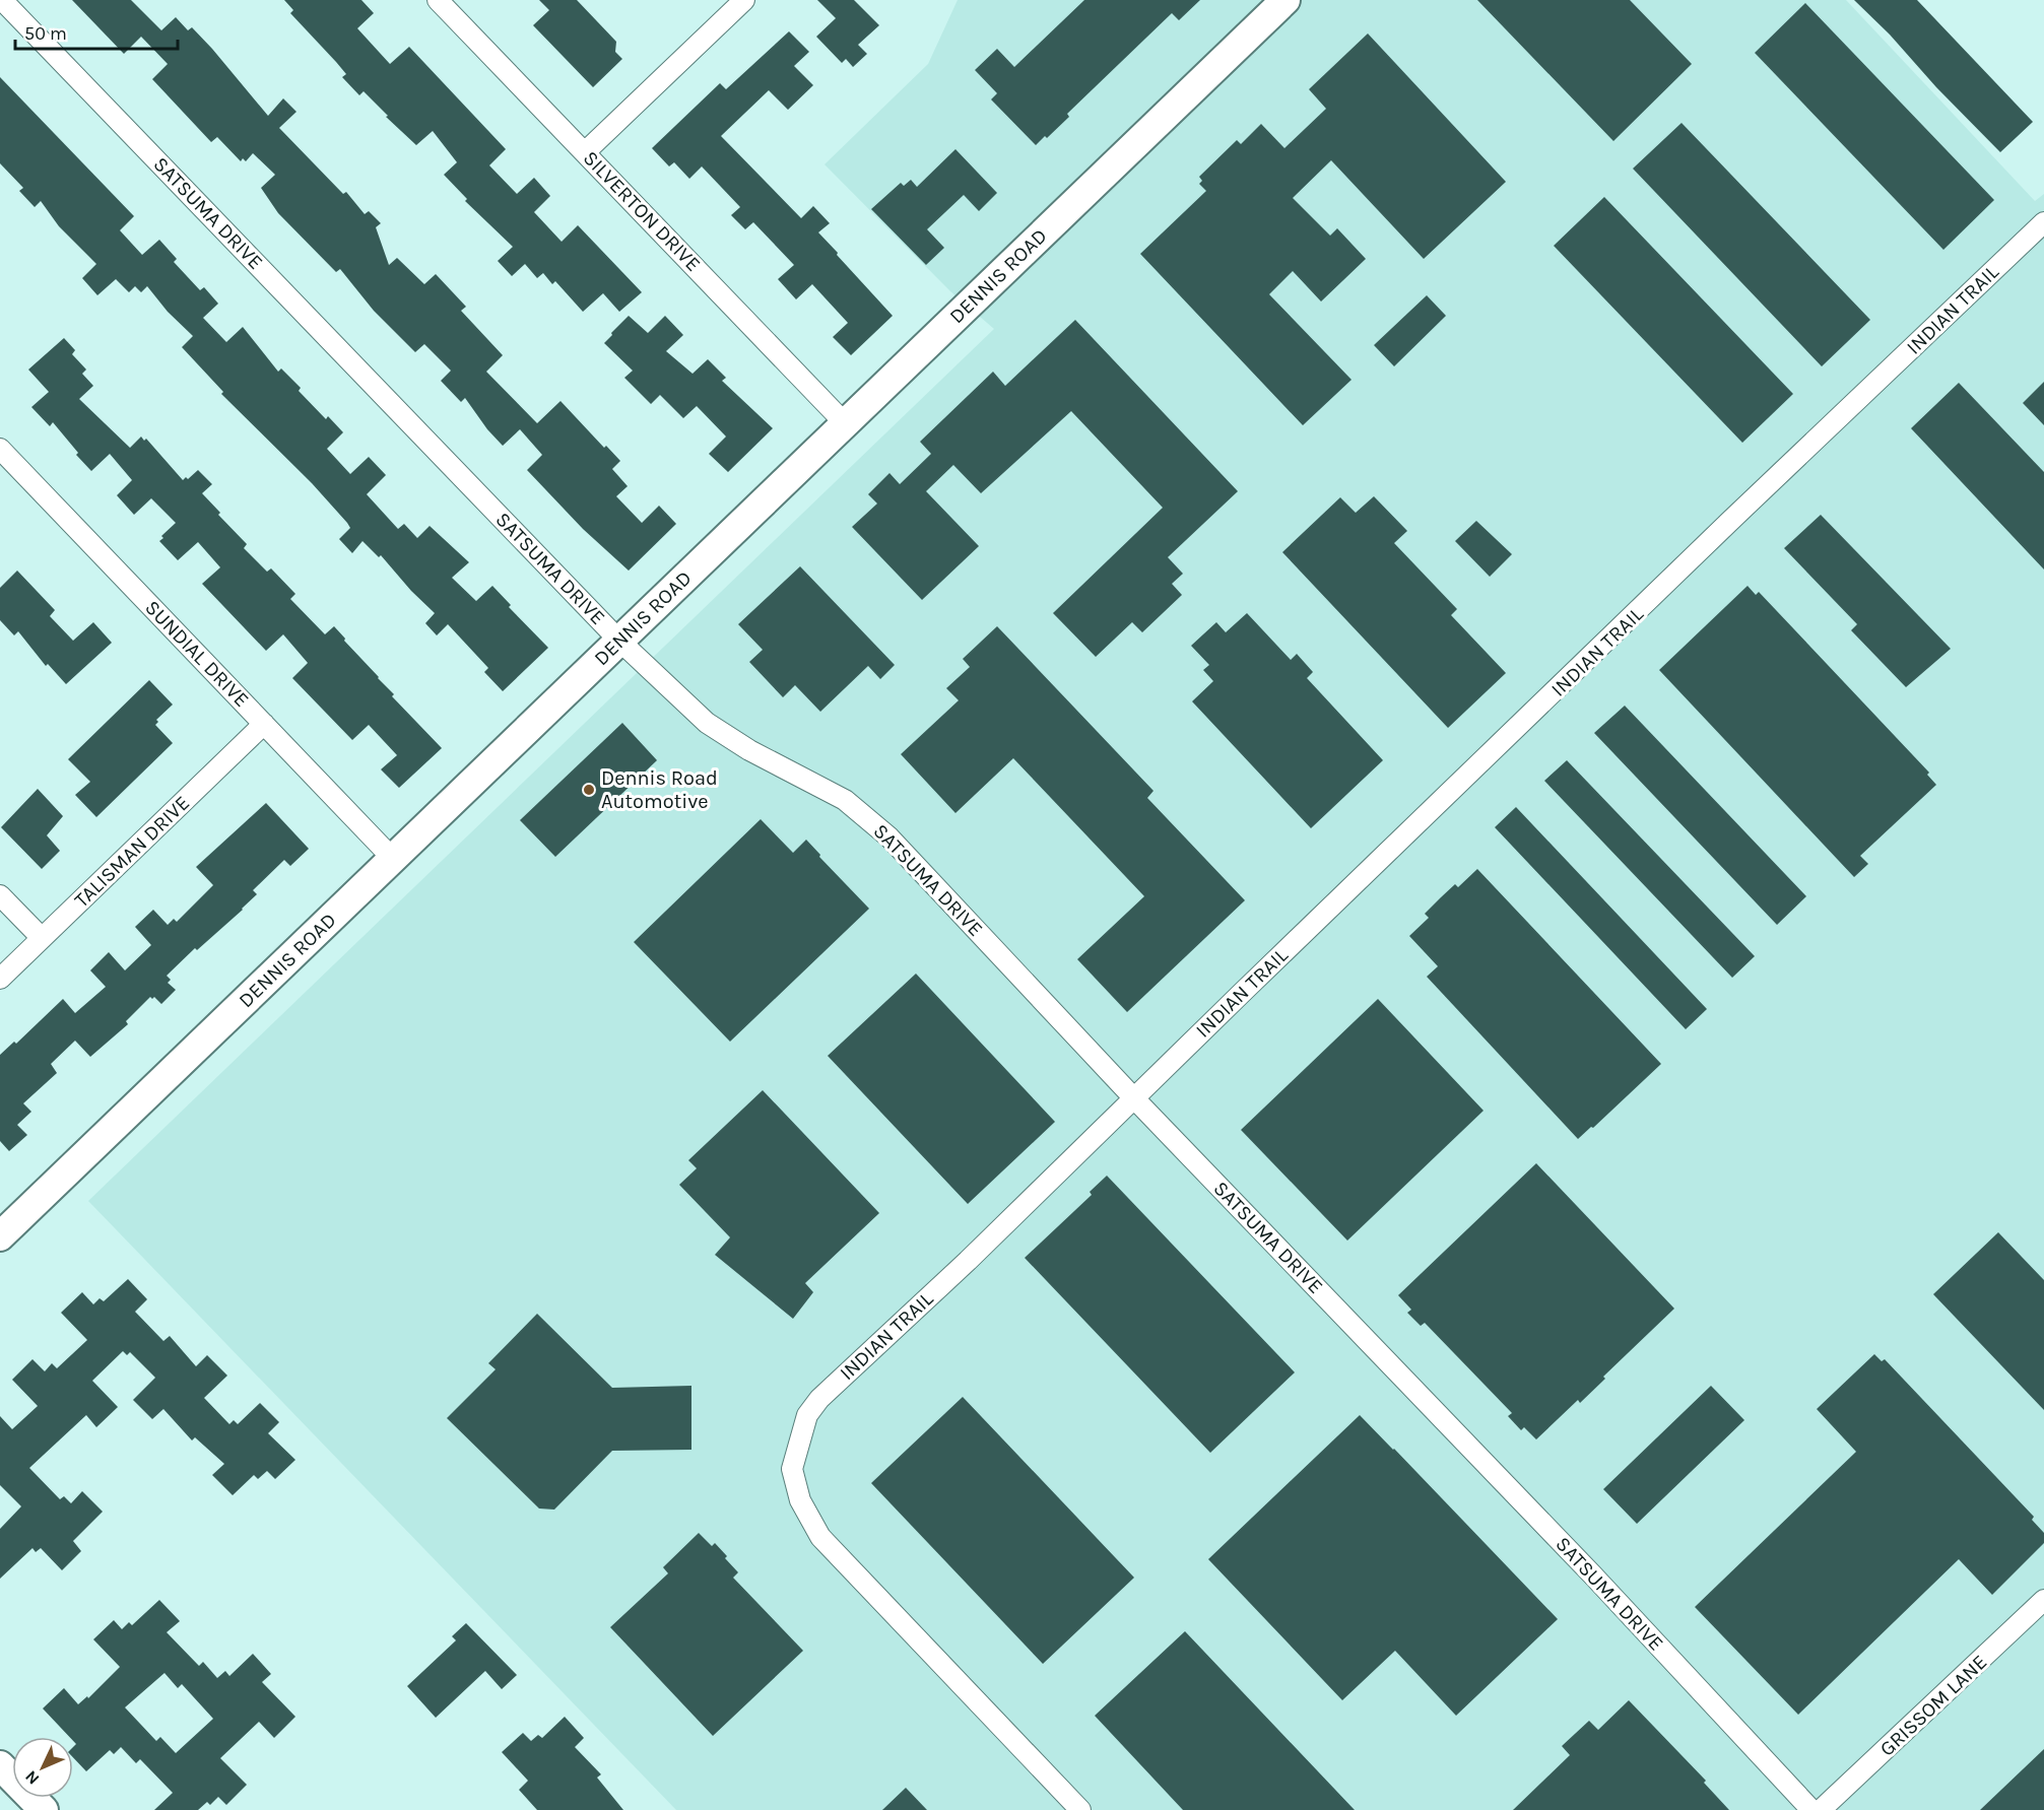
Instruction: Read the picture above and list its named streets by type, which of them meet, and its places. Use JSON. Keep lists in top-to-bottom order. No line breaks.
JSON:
{"streets":{"street":["SILVERTON DRIVE","SATSUMA DRIVE","DENNIS ROAD","INDIAN TRAIL","SUNDIAL DRIVE","TALISMAN DRIVE","GRISSOM LANE"]},"crossings":[["SILVERTON DRIVE","DENNIS ROAD"],["SATSUMA DRIVE","DENNIS ROAD"],["SATSUMA DRIVE","INDIAN TRAIL"],["DENNIS ROAD","SUNDIAL DRIVE"],["SUNDIAL DRIVE","TALISMAN DRIVE"]],"places":["Dennis Road Automotive"],"scale_bar":"50 m","north":"bottom left"}
